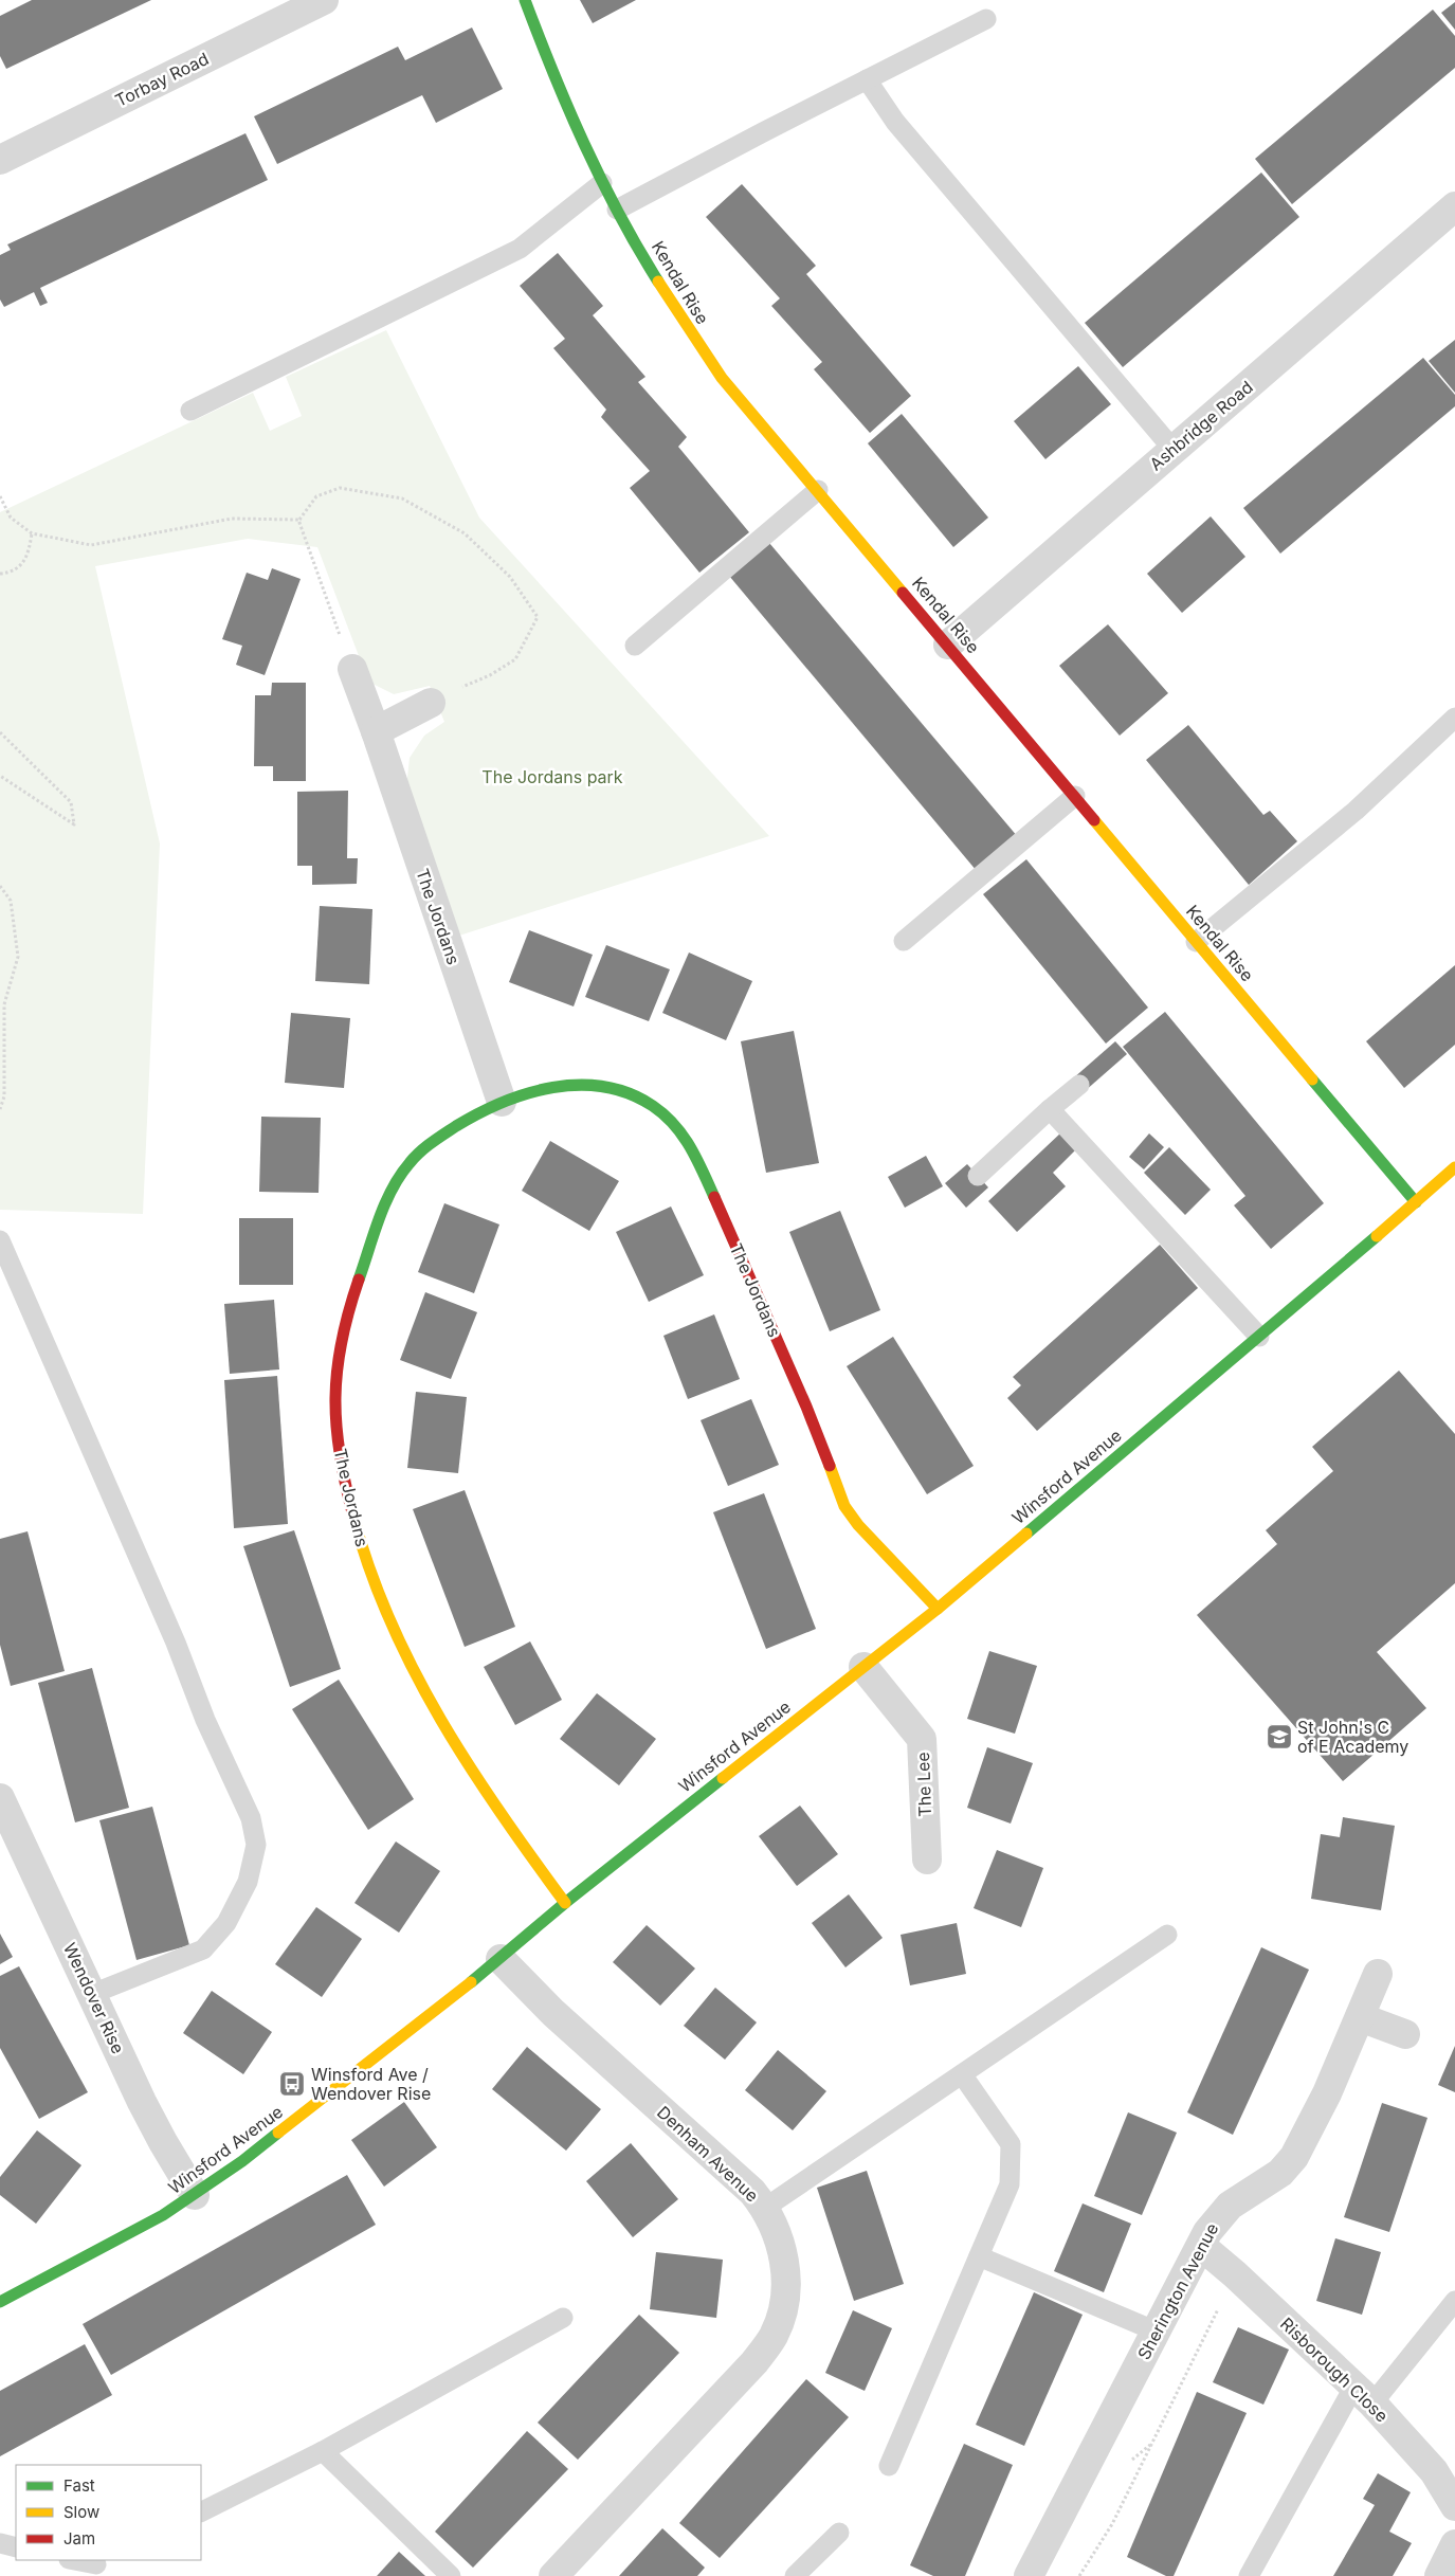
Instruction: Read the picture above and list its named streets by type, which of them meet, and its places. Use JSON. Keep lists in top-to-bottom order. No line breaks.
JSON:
{"streets":{"street":["Torbay Road","Kendal Rise","Ashbridge Road","The Jordans","Winsford Avenue","The Lee","Wendover Rise","Denham Avenue","Sherington Avenue","Risborough Close"]},"crossings":[["Kendal Rise","Ashbridge Road"],["Kendal Rise","Winsford Avenue"],["The Jordans","Winsford Avenue"],["Winsford Avenue","The Lee"],["Winsford Avenue","Wendover Rise"],["Winsford Avenue","Denham Avenue"],["Sherington Avenue","Risborough Close"]],"parks":["The Jordans park"],"places":{"school or university":["St John's C of E Academy"],"bus stop":["Winsford Ave / Wendover Rise"]},"legend":["Fast","Slow","Jam"]}
